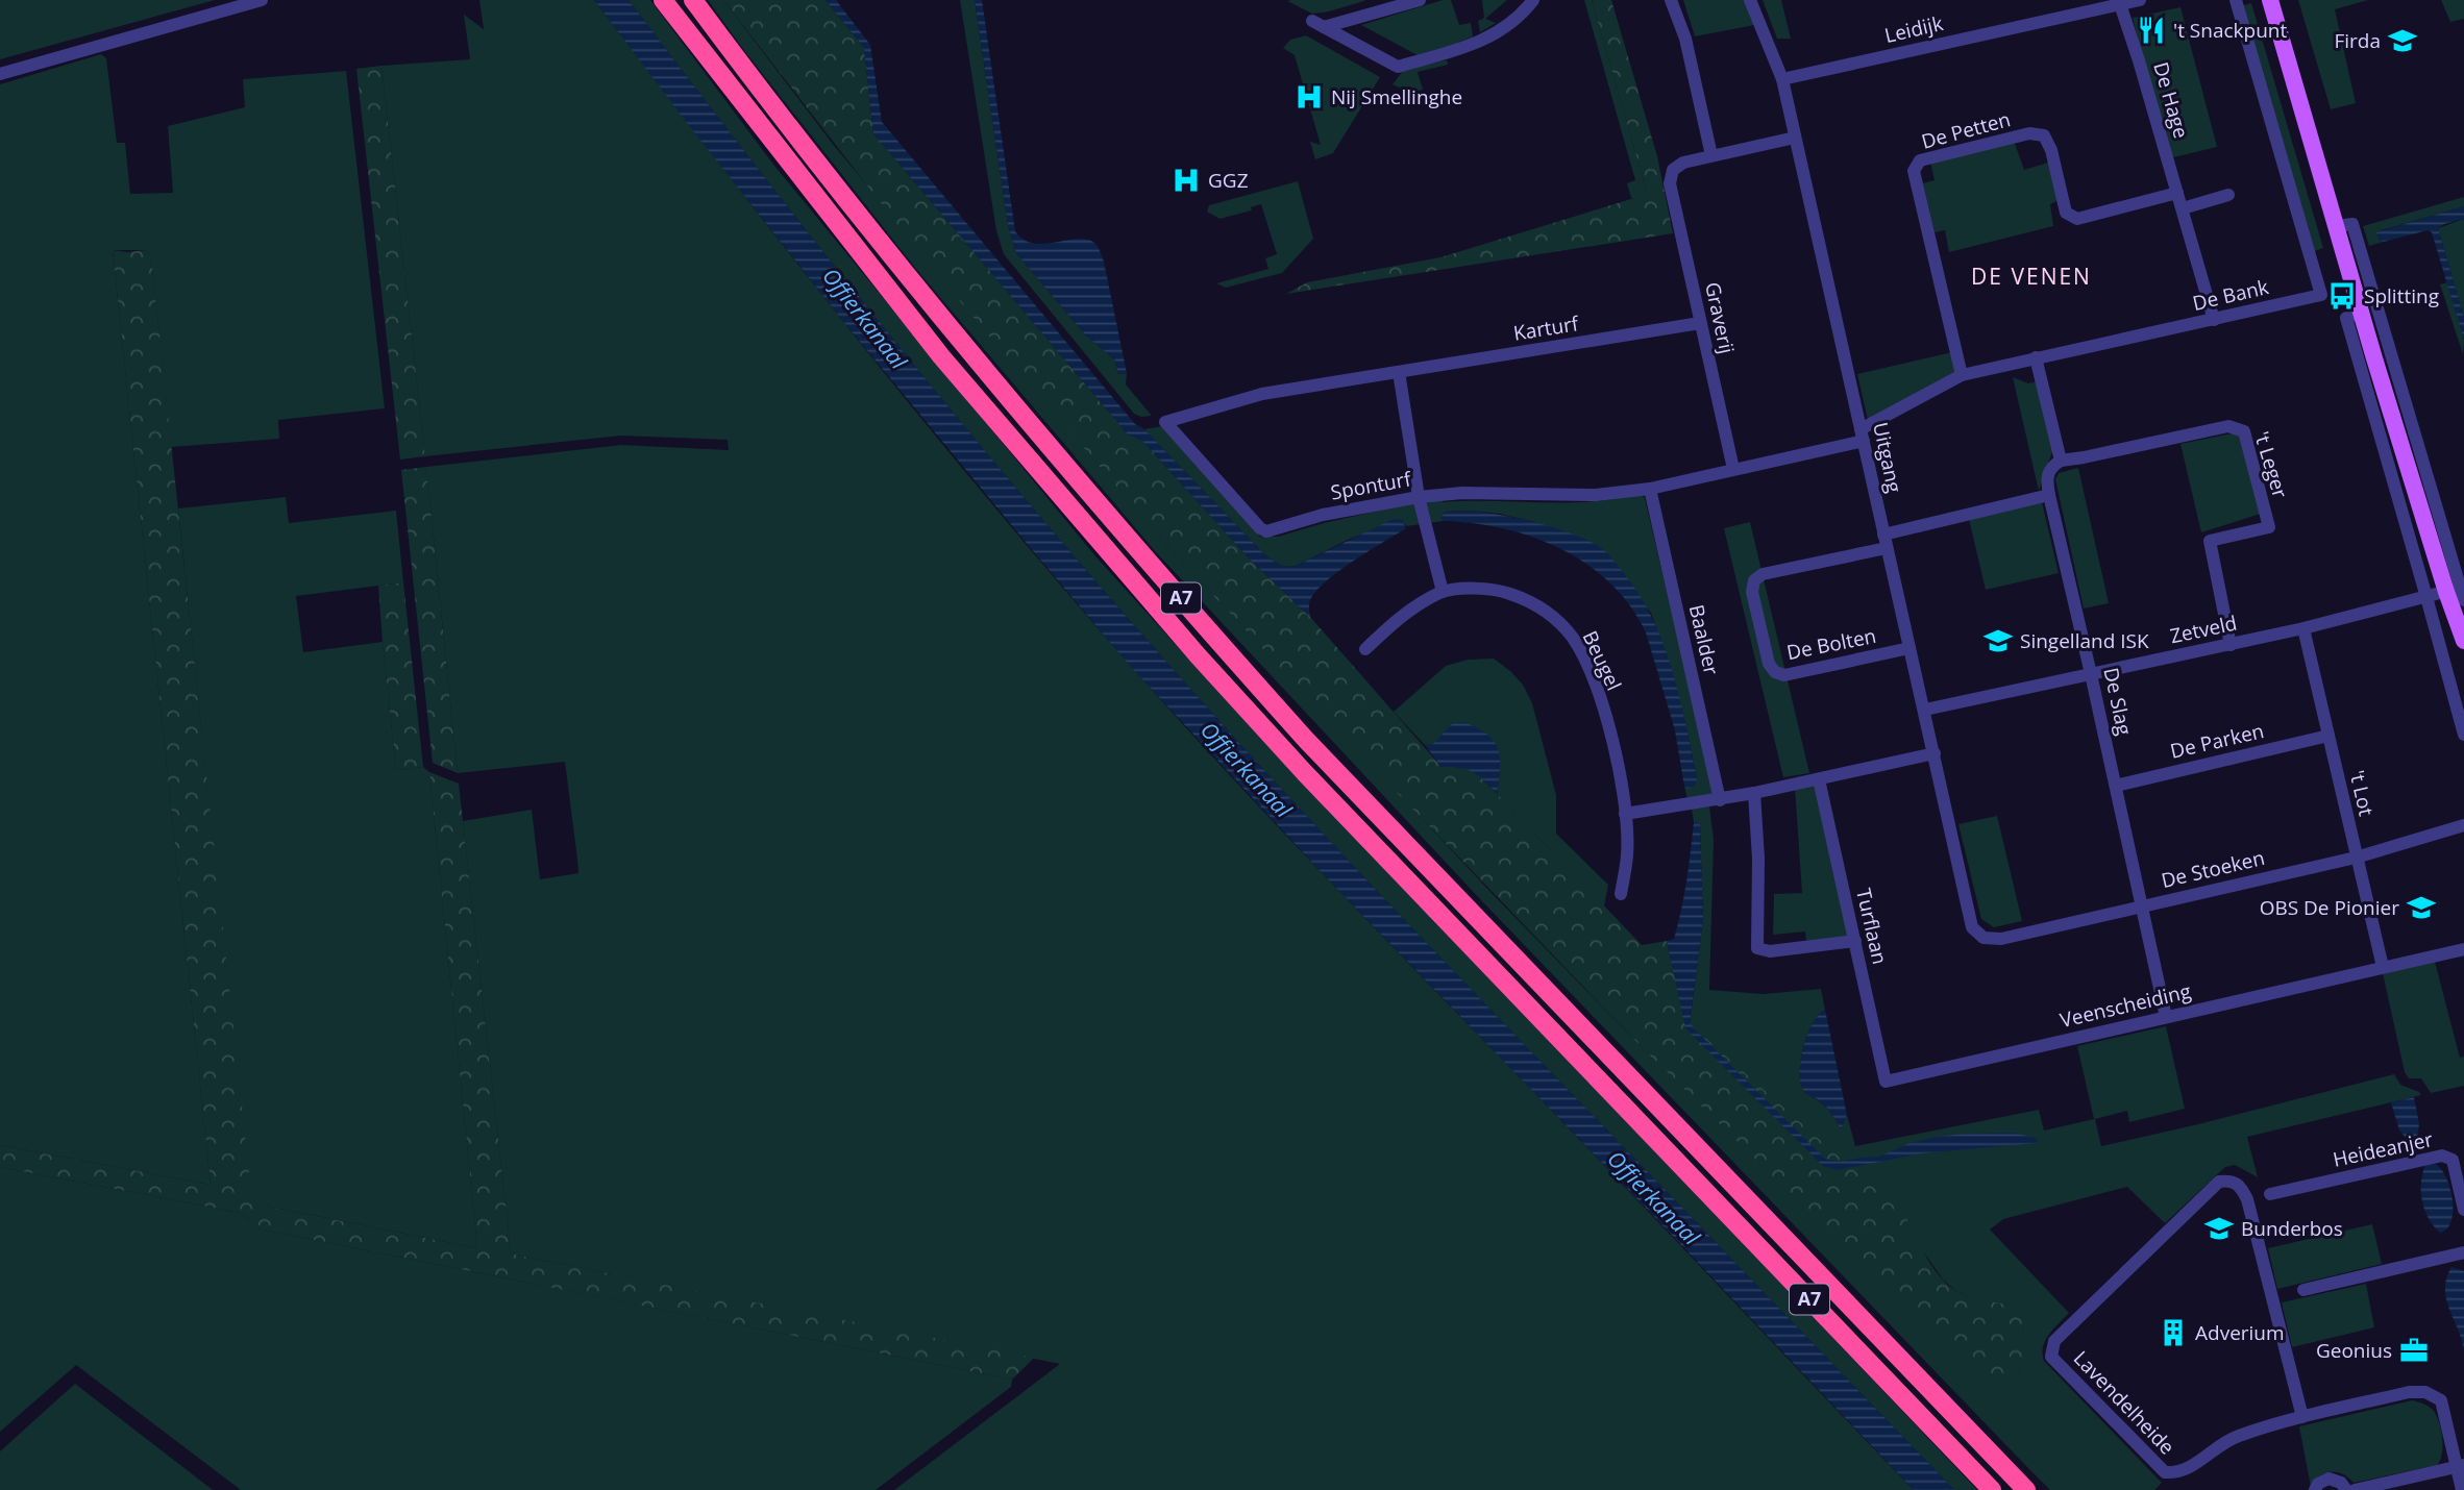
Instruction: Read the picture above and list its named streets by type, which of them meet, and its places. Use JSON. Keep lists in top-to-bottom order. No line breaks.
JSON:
{"streets":{"highway":["A7"],"street":["Leidijk","De Hage","De Petten","De Bank","Graverij","Karturf","Uitgang","'t Leger","Sponturf","Zetveld","Baalder","De Bolten","Beugel","De Slag","De Parken","'t Lot","De Stoeken","Turflaan","Veenscheiding","Heideanjer","Lavendelheide"]},"crossings":[["Leidijk","De Hage"],["Leidijk","Uitgang"],["De Hage","De Petten"],["De Hage","De Bank"],["De Petten","De Bank"],["De Bank","Uitgang"],["Graverij","Karturf"],["Graverij","Uitgang"],["Graverij","Sponturf"],["Karturf","Sponturf"],["Uitgang","Zetveld"],["Uitgang","De Bolten"],["Uitgang","De Stoeken"],["'t Leger","Zetveld"],["'t Leger","De Slag"],["Sponturf","Baalder"],["Zetveld","De Slag"],["Zetveld","'t Lot"],["De Slag","De Parken"],["De Slag","De Stoeken"],["De Slag","Veenscheiding"],["De Parken","'t Lot"],["'t Lot","De Stoeken"],["'t Lot","Veenscheiding"],["Turflaan","Veenscheiding"]],"districts":["DE VENEN"],"water":["Offierkanaal"],"places":{"restaurant":["'t Snackpunt"],"school or university":["Firda","Singelland ISK","OBS De Pionier","Bunderbos"],"hospital":["Nij Smellinghe","GGZ"],"bus stop":["Splitting"],"building":["Adverium"],"office":["Geonius"]}}
